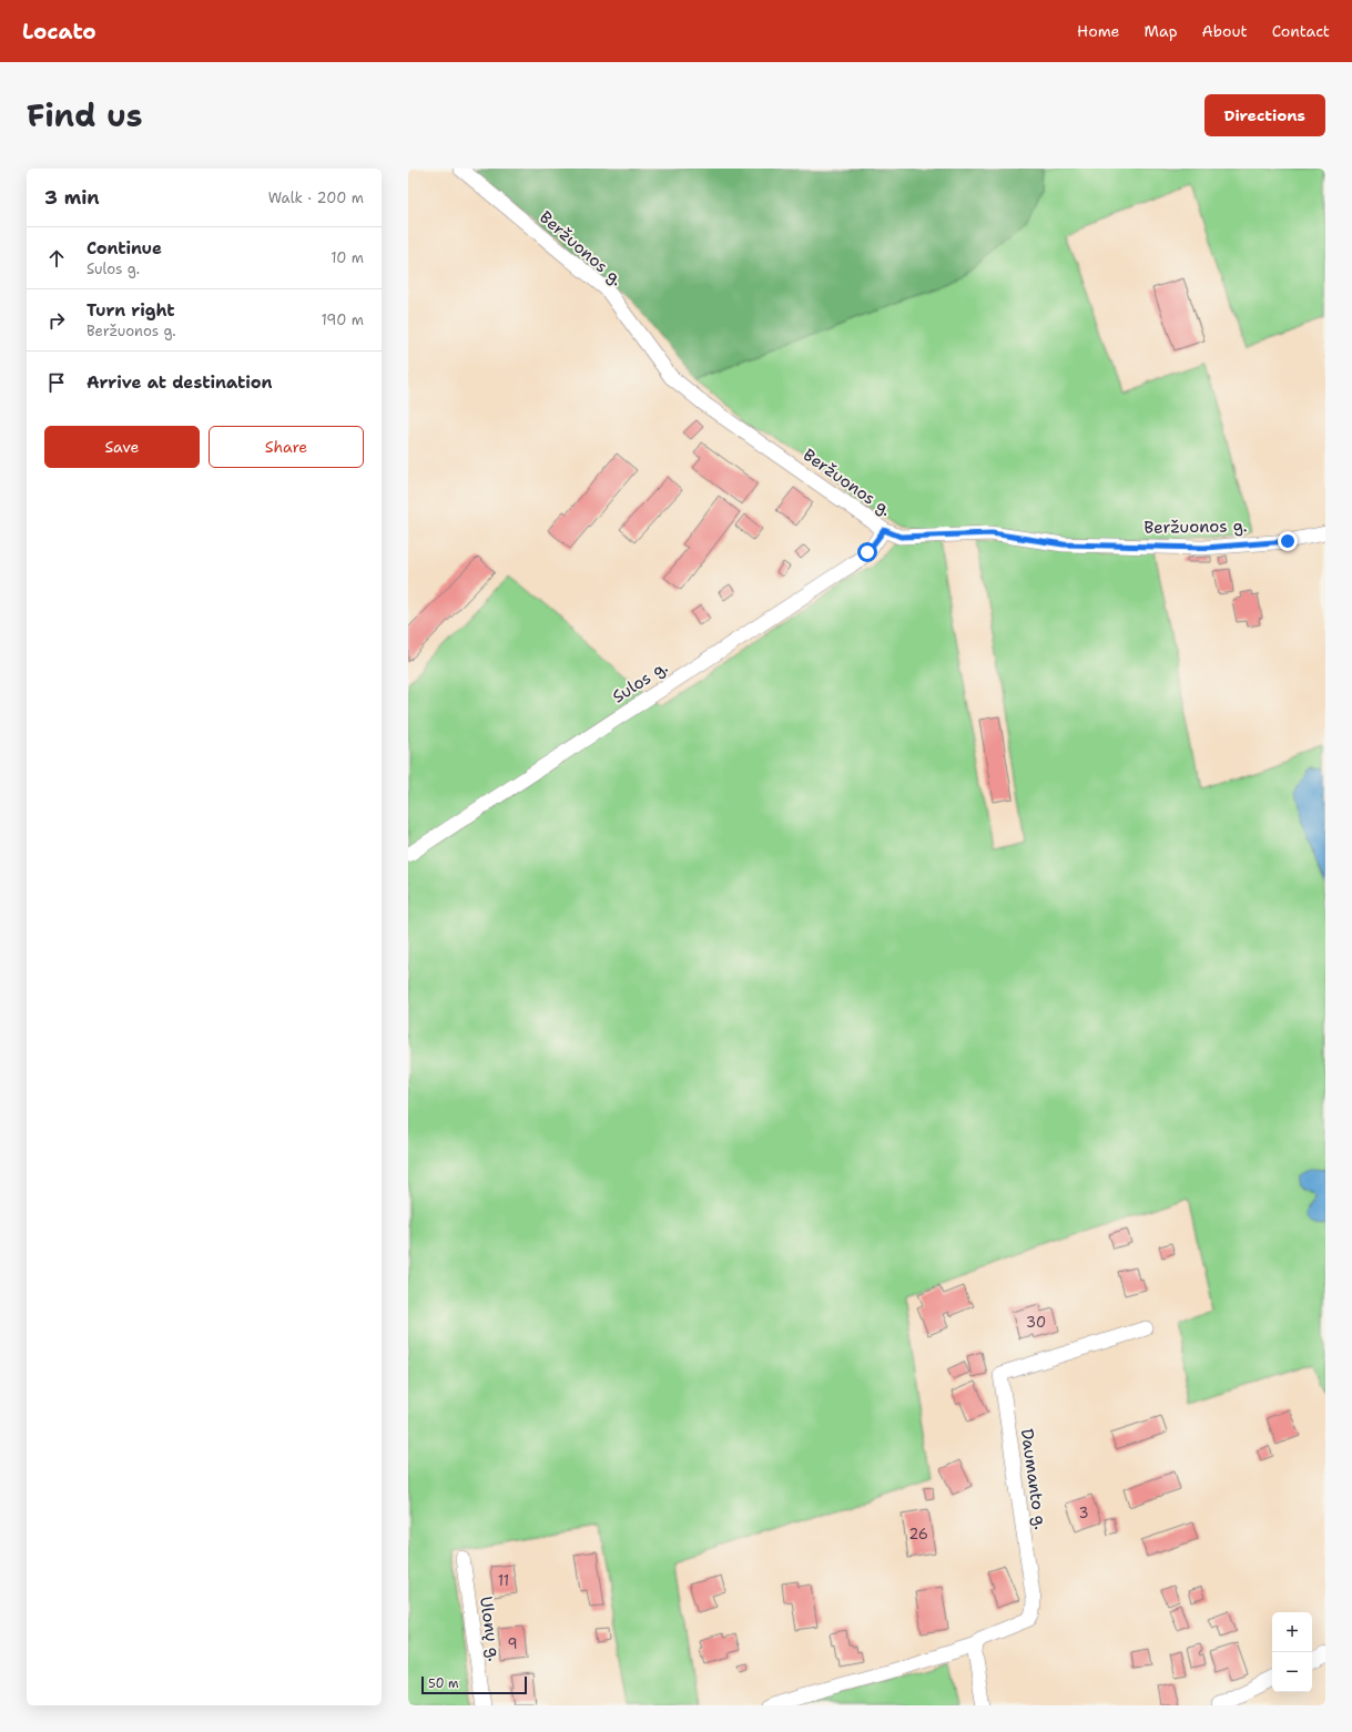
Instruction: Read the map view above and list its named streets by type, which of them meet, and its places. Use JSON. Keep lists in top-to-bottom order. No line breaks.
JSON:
{"streets":{"street":["Beržuonos g.","Sulos g.","Daumanto g.","Ulonų g."]},"crossings":[["Beržuonos g.","Sulos g."]],"house_numbers":["30","3","26","11","9"],"scale_bar":"50 m","page":{"header":"Locato","nav":["Home","Map","About","Contact"],"title":"Find us","buttons":["Directions",["Save","Share"]],"heading":["3 min","Walk · 200 m"],"list":[["Continue","Sulos g.","10 m"],["Turn right","Beržuonos g.","190 m"],"Arrive at destination"],"map_buttons":["+","−"],"scale":"50 m"}}
